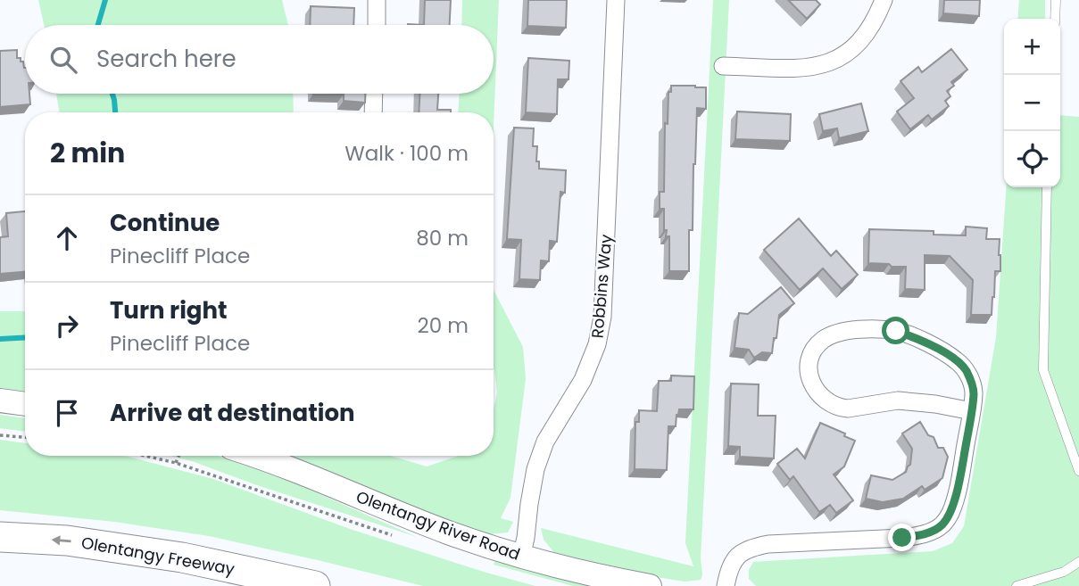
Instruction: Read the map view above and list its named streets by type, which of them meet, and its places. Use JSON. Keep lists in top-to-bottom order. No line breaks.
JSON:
{"streets":{"highway":["Olentangy Freeway"],"main road":["Olentangy River Road"],"street":["Robbins Way"]},"crossings":[["Robbins Way","Olentangy River Road"]],"one_way":["Olentangy Freeway"],"page":{"map_buttons":["+","−"],"search":"Search here","heading":["2 min","Walk · 100 m"],"list":[["Continue","Pinecliff Place","80 m"],["Turn right","Pinecliff Place","20 m"],"Arrive at destination"]}}
